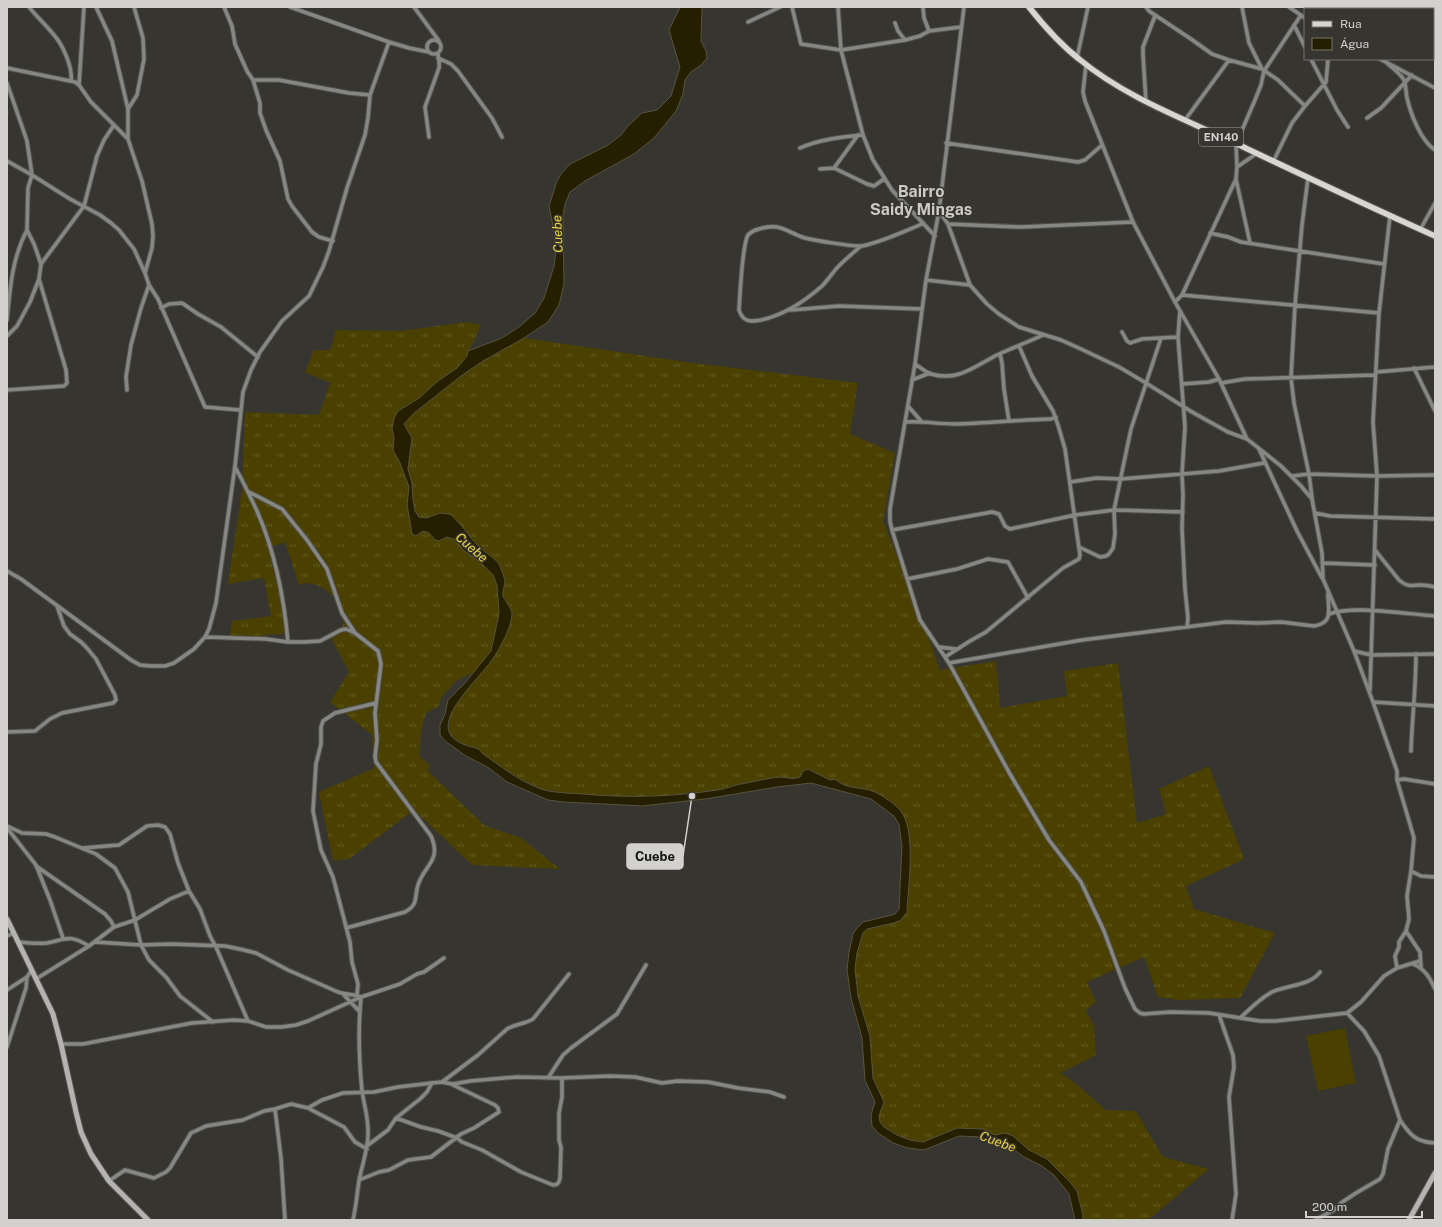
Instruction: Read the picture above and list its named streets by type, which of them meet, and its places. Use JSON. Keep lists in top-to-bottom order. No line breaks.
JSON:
{"streets":{"main road":["EN140"]},"districts":["Bairro Saidy Mingas"],"water":["Cuebe"],"places":["Cuebe"],"legend":["Rua","Água"],"scale_bar":"200 m"}
